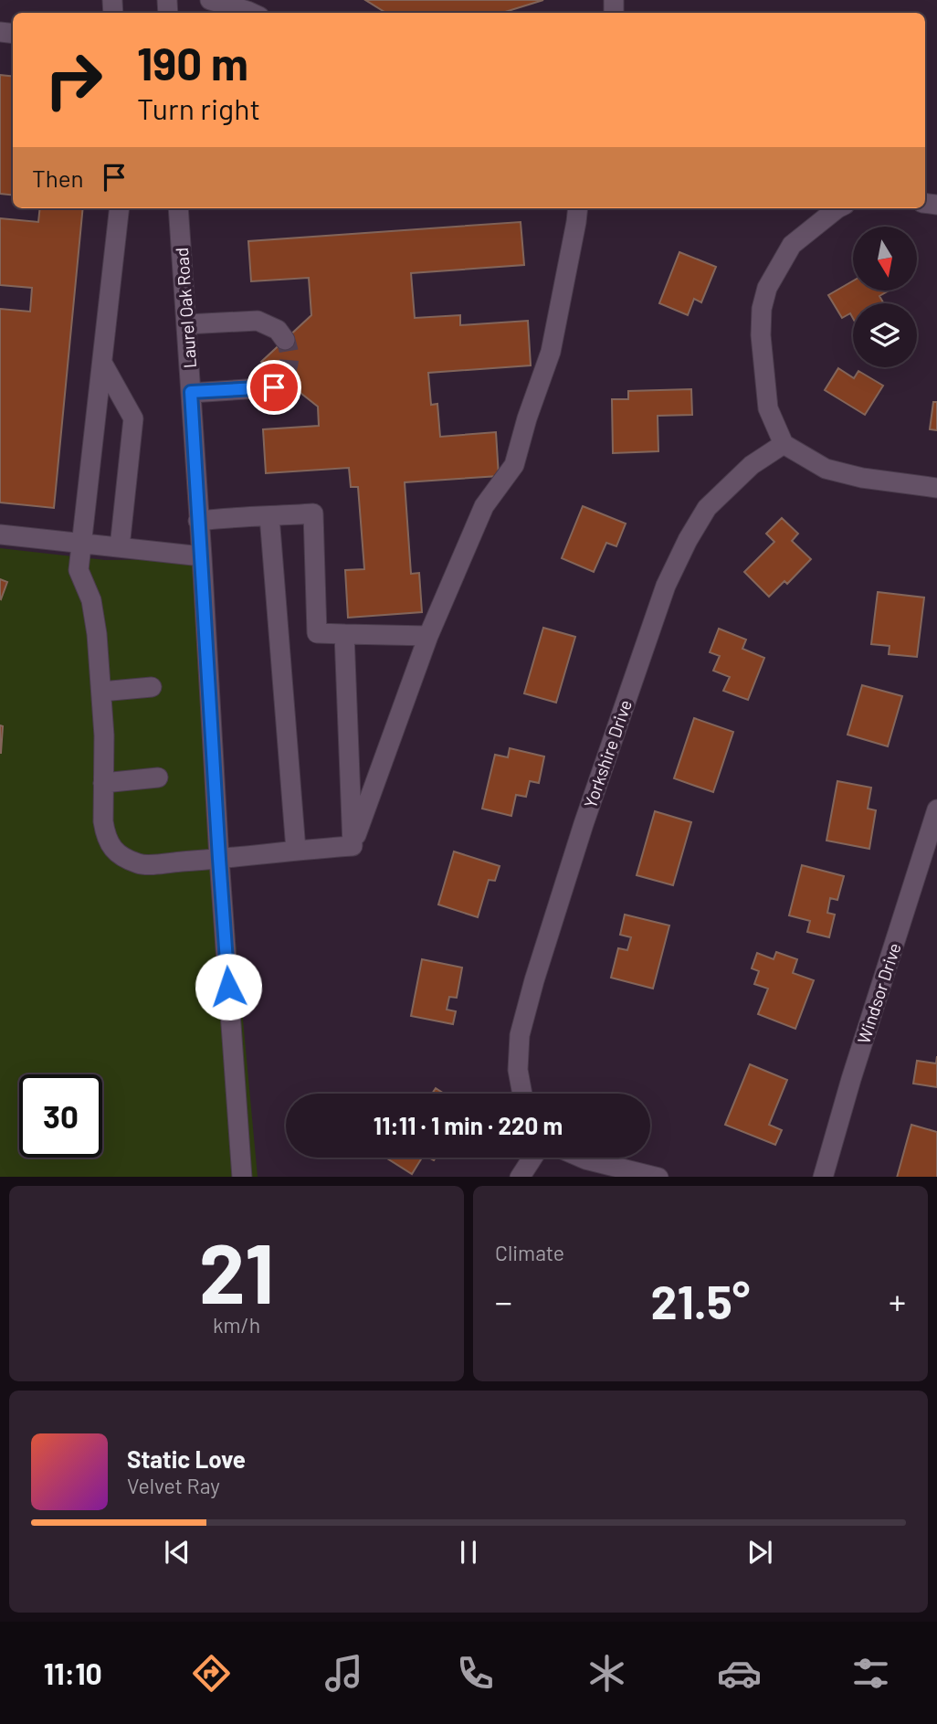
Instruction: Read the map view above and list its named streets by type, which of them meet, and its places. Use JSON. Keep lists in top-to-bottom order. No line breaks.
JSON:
{"streets":{"street":["Laurel Oak Road","Yorkshire Drive","Windsor Drive"]},"north":"bottom","page":{"turn":["190 m","Turn right"],"then":"Then","limit":"30","trip":"11:11 · 1 min · 220 m","tile":[["21","km/h"],"Climate"],"heat":["−","21.5°","+"],"song":["Static Love","Velvet Ray"],"tabs":"11:10"}}
